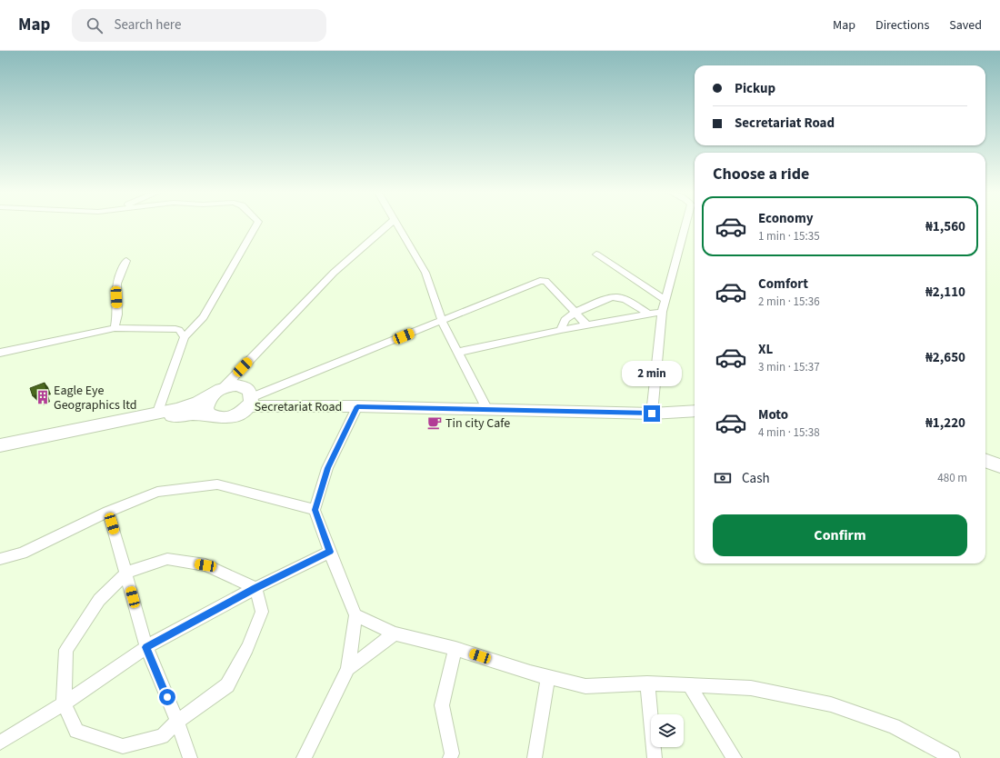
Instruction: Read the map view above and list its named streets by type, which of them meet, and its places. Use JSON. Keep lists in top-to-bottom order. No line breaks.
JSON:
{"streets":{"street":["Secretariat Road"]},"places":{"building":["Eagle Eye Geographics ltd"],"cafe":["Tin city Cafe"]},"page":{"header":"Map","search":"Search here","nav":["Map","Directions","Saved"],"banner":["Pickup","Secretariat Road"],"heading":"Choose a ride","list":[{"name":"Economy","note":"1 min · 15:35","value":"₦1,560"},{"name":"Comfort","note":"2 min · 15:36","value":"₦2,110"},{"name":"XL","note":"3 min · 15:37","value":"₦2,650"},{"name":"Moto","note":"4 min · 15:38","value":"₦1,220"}],"bubble":"2 min","pay":["Cash","480 m"],"buttons":"Confirm"}}
